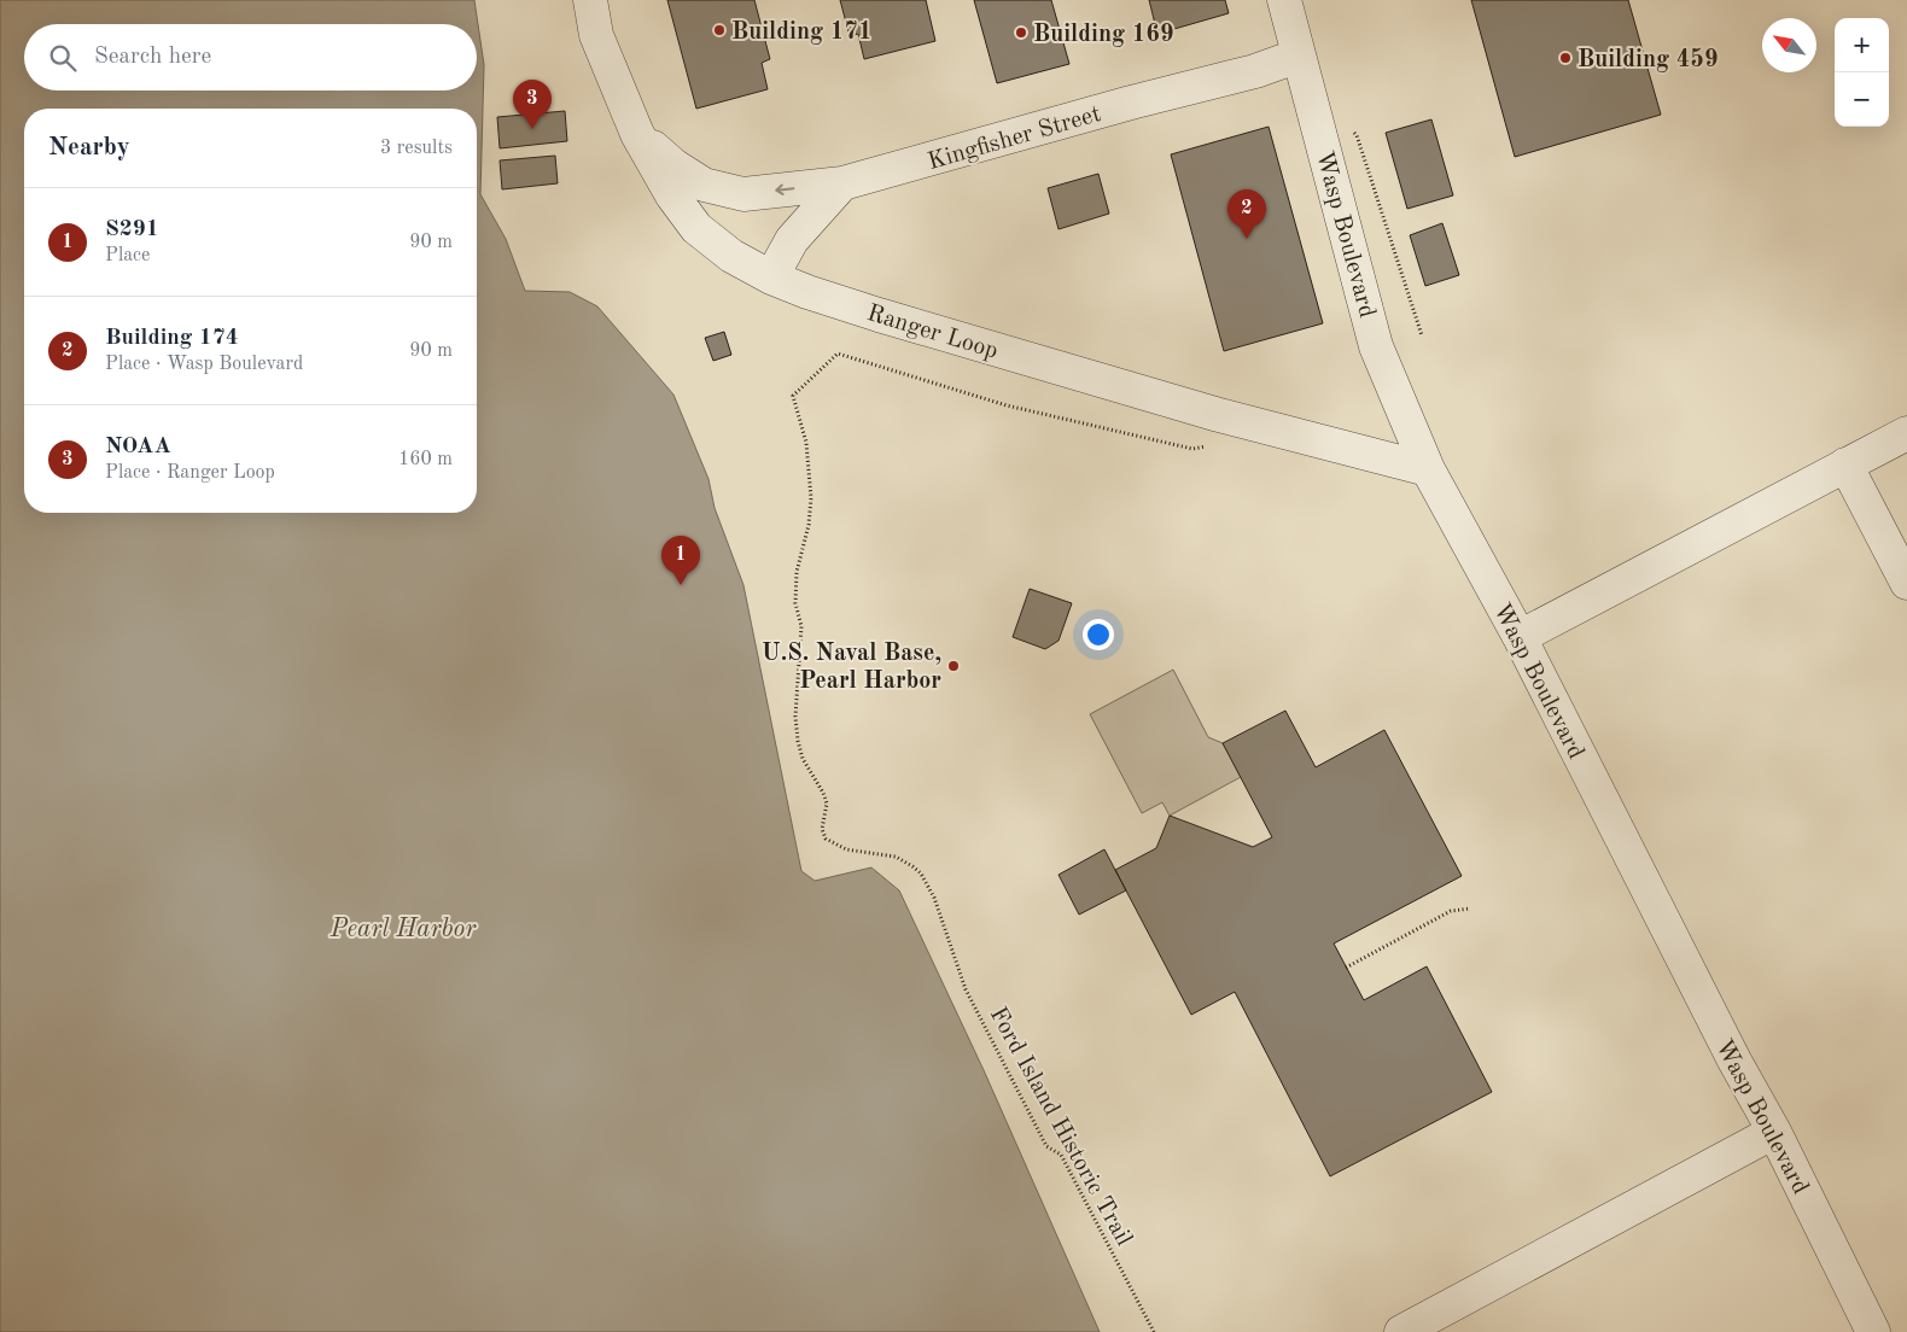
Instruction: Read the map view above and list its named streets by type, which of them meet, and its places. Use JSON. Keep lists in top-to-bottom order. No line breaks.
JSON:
{"streets":{"street":["Kingfisher Street","Wasp Boulevard","Ranger Loop"],"path":["Ford Island Historic Trail"]},"crossings":[["Kingfisher Street","Wasp Boulevard"],["Kingfisher Street","Ranger Loop"],["Wasp Boulevard","Ranger Loop"]],"water":["Pearl Harbor"],"places":["Building 171","Building 169","Building 459","U.S. Naval Base, Pearl Harbor"],"north":"top left","page":{"map_buttons":["+","−"],"search":"Search here","pins":["3","2","1"],"heading":["Nearby","3 results"],"list":[{"mark":"1","name":"S291","note":"Place","value":"90 m"},{"mark":"2","name":"Building 174","note":"Place · Wasp Boulevard","value":"90 m"},{"mark":"3","name":"NOAA","note":"Place · Ranger Loop","value":"160 m"}]}}
